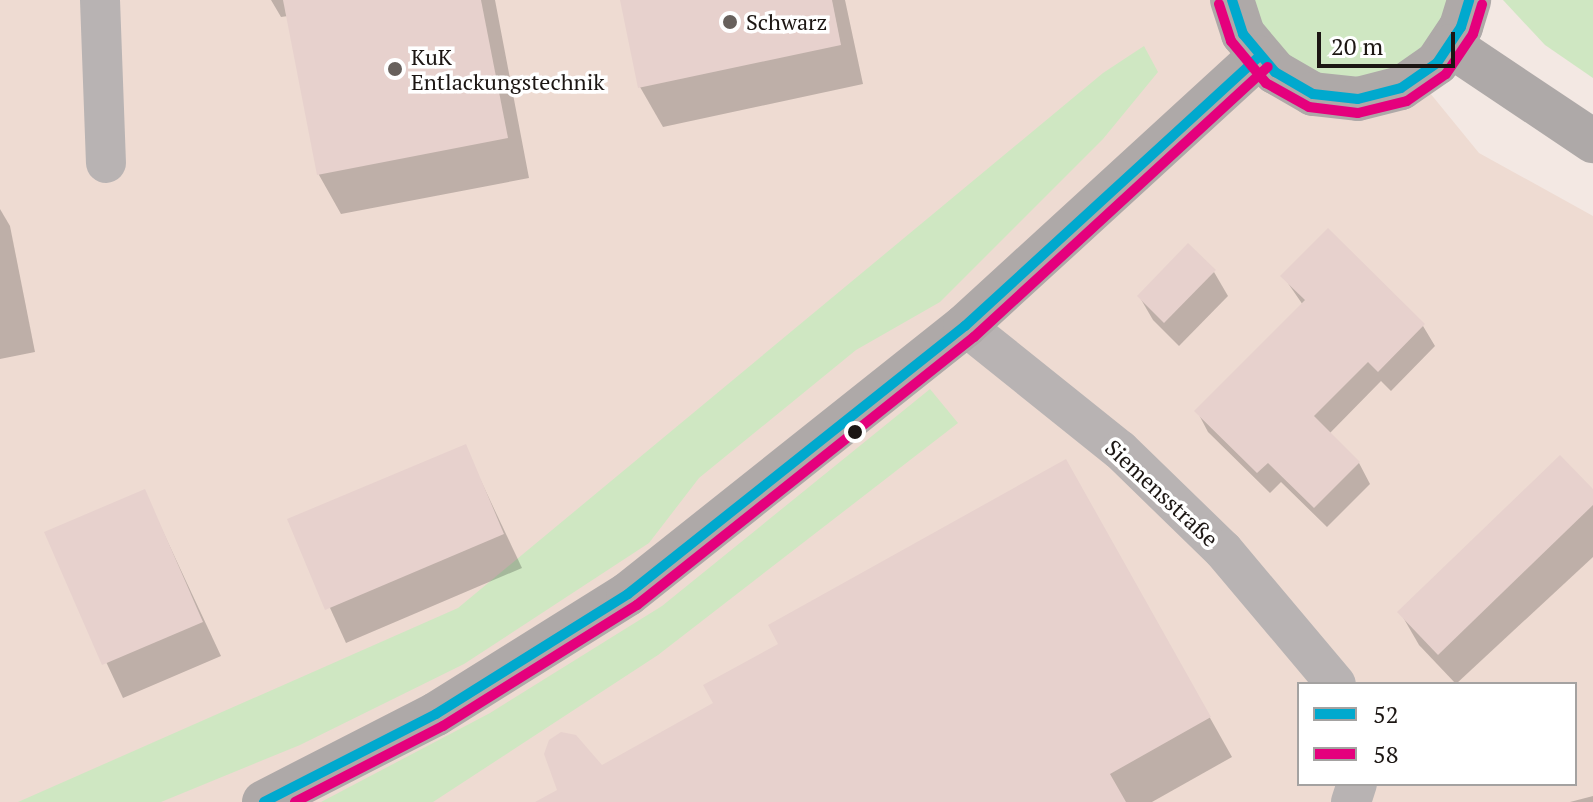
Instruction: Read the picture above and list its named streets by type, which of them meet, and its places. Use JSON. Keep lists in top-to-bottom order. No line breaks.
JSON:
{"streets":{"street":["Siemensstraße"]},"places":["Schwarz","KuK Entlackungstechnik"],"lines":["transit line 52","transit line 58"],"legend":["52","58"],"scale_bar":"20 m"}
